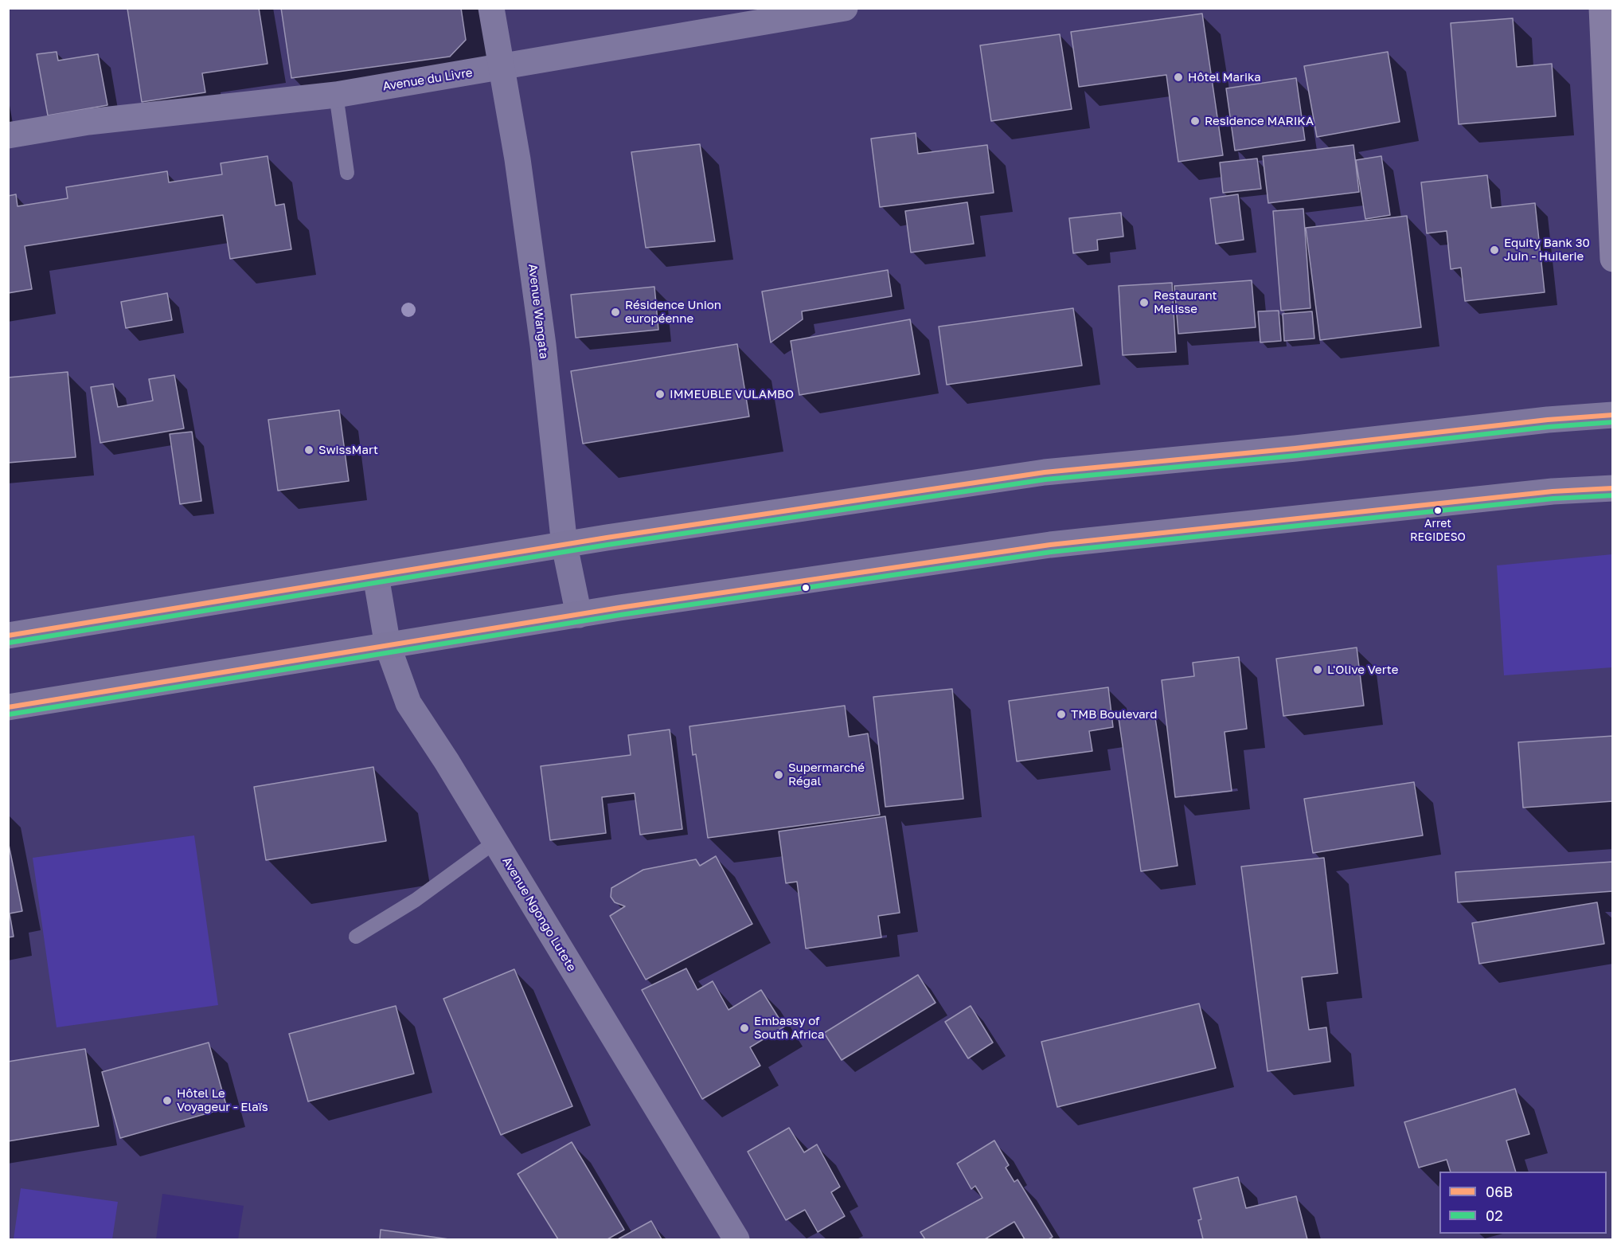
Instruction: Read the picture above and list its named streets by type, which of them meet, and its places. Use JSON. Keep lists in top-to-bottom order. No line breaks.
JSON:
{"streets":{"street":["Avenue du Livre","Avenue Wangata","Avenue Ngongo Lutete"]},"crossings":[["Avenue du Livre","Avenue Wangata"]],"places":["Hôtel Marika","Residence MARIKA","Equity Bank 30 Juin - Huilerie","Restaurant Melisse","Résidence Union européenne","IMMEUBLE VULAMBO","SwissMart","Arret REGIDESO","L'Olive Verte","TMB Boulevard","Supermarché Régal","Embassy of South Africa","Hôtel Le Voyageur - Elaïs"],"lines":["transit line 06B","transit line 02"],"legend":["06B","02"]}
